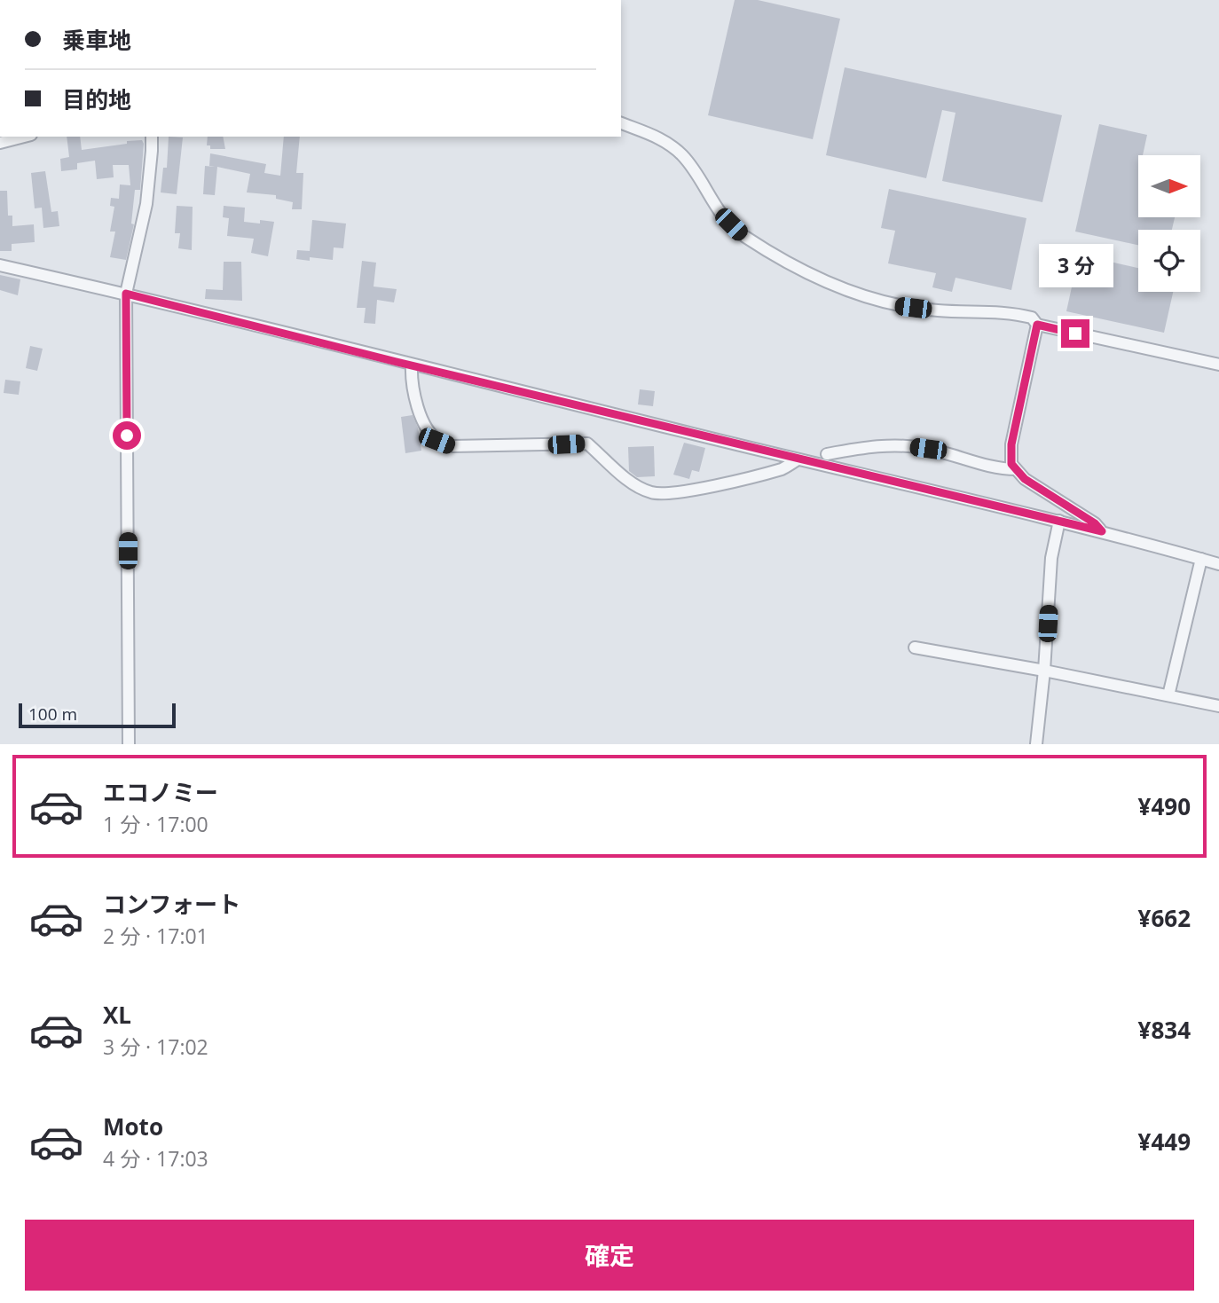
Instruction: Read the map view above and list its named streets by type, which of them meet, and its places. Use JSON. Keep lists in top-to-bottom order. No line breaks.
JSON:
{"scale_bar":"100 m","north":"right","page":{"banner":["乗車地","目的地"],"bubble":"3 分","scale":"100 m","list":[{"name":"エコノミー","note":"1 分 · 17:00","value":"¥490"},{"name":"コンフォート","note":"2 分 · 17:01","value":"¥662"},{"name":"XL","note":"3 分 · 17:02","value":"¥834"},{"name":"Moto","note":"4 分 · 17:03","value":"¥449"}],"buttons":"確定"}}
